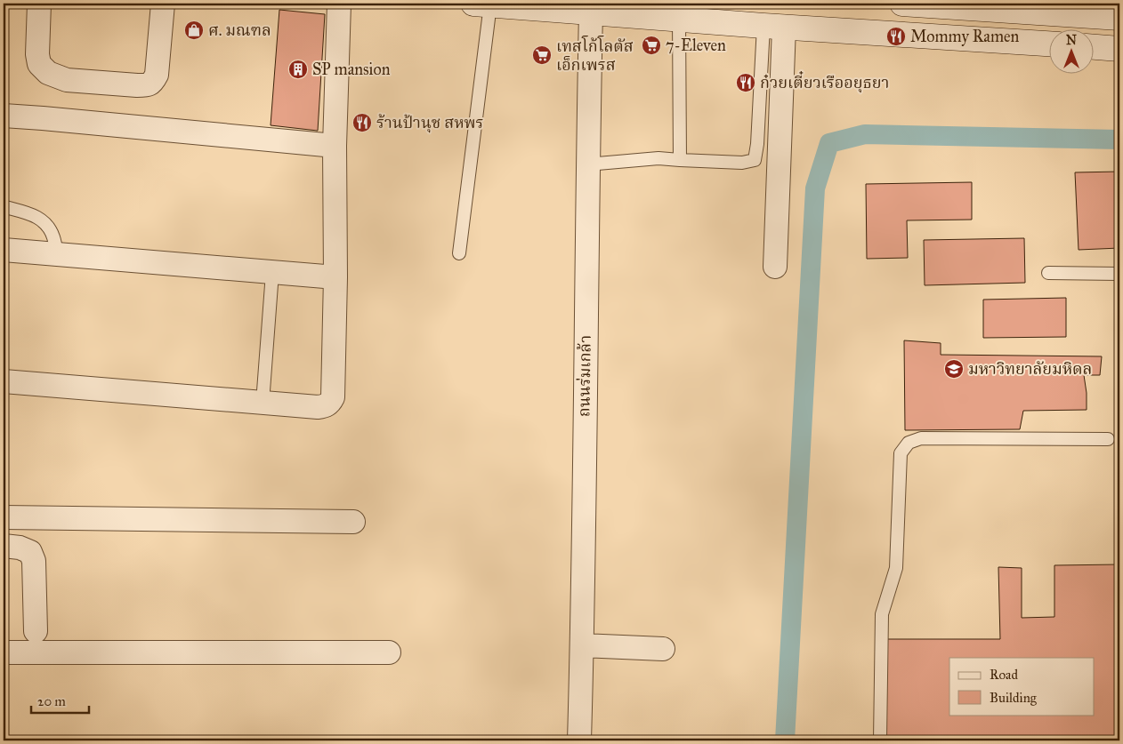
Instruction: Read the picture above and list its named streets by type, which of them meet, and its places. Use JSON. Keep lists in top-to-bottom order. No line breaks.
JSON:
{"streets":{"street":["ถนนร่มเกล้า"]},"places":{"shop":["ศ. มณฑล"],"restaurant":["Mommy Ramen","ก๋วยเตี๋ยวเรืออยุธยา","ร้านป้านุช สหพร"],"supermarket":["7-Eleven","เทสโก้โลตัส เอ็กเพรส"],"building":["SP mansion"],"school or university":["มหาวิทยาลัยมหิดล"]},"legend":["Road","Building"],"scale_bar":"20 m","north":"top"}
